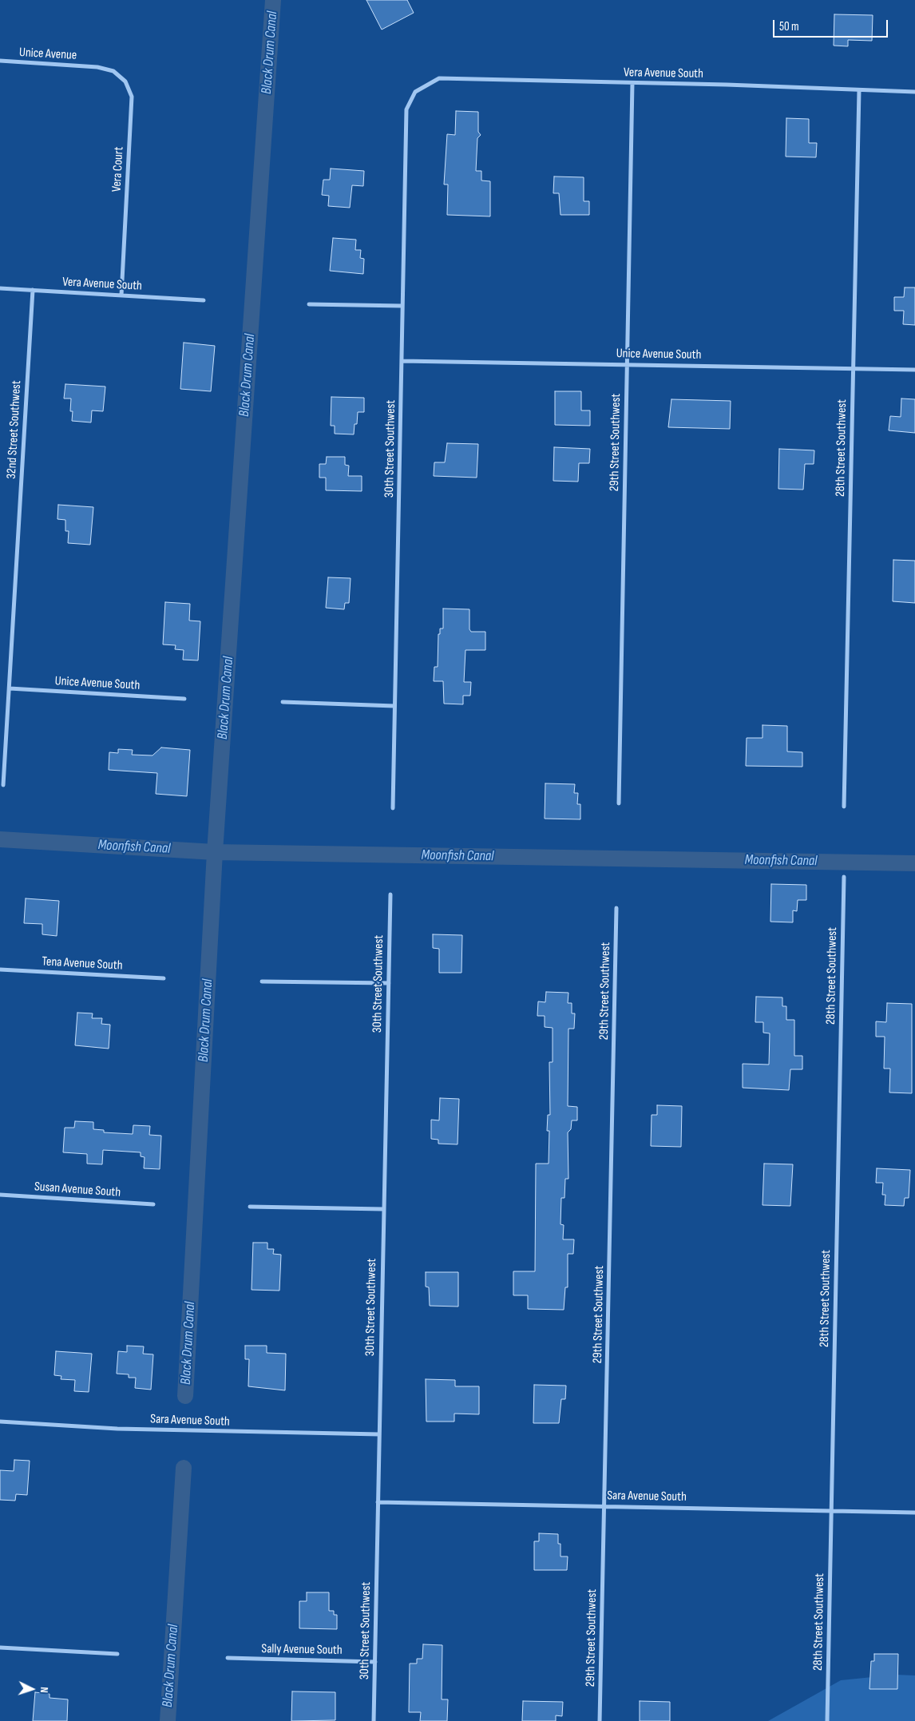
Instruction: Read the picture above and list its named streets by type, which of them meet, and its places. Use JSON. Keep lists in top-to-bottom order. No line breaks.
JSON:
{"streets":{"street":["Unice Avenue","Vera Avenue South","Vera Court","Unice Avenue South","32nd Street Southwest","29th Street Southwest","28th Street Southwest","30th Street Southwest","Tena Avenue South","Susan Avenue South","Sara Avenue South","Sally Avenue South"]},"crossings":[["Unice Avenue","Vera Court"],["Vera Avenue South","Vera Court"],["Vera Avenue South","32nd Street Southwest"],["Vera Avenue South","29th Street Southwest"],["Vera Avenue South","28th Street Southwest"],["Vera Avenue South","30th Street Southwest"],["Unice Avenue South","32nd Street Southwest"],["Unice Avenue South","29th Street Southwest"],["Unice Avenue South","28th Street Southwest"],["Unice Avenue South","30th Street Southwest"],["29th Street Southwest","Sara Avenue South"],["28th Street Southwest","Sara Avenue South"],["30th Street Southwest","Sara Avenue South"],["30th Street Southwest","Sally Avenue South"]],"water":["Black Drum Canal","Moonfish Canal"],"scale_bar":"50 m","north":"right"}
